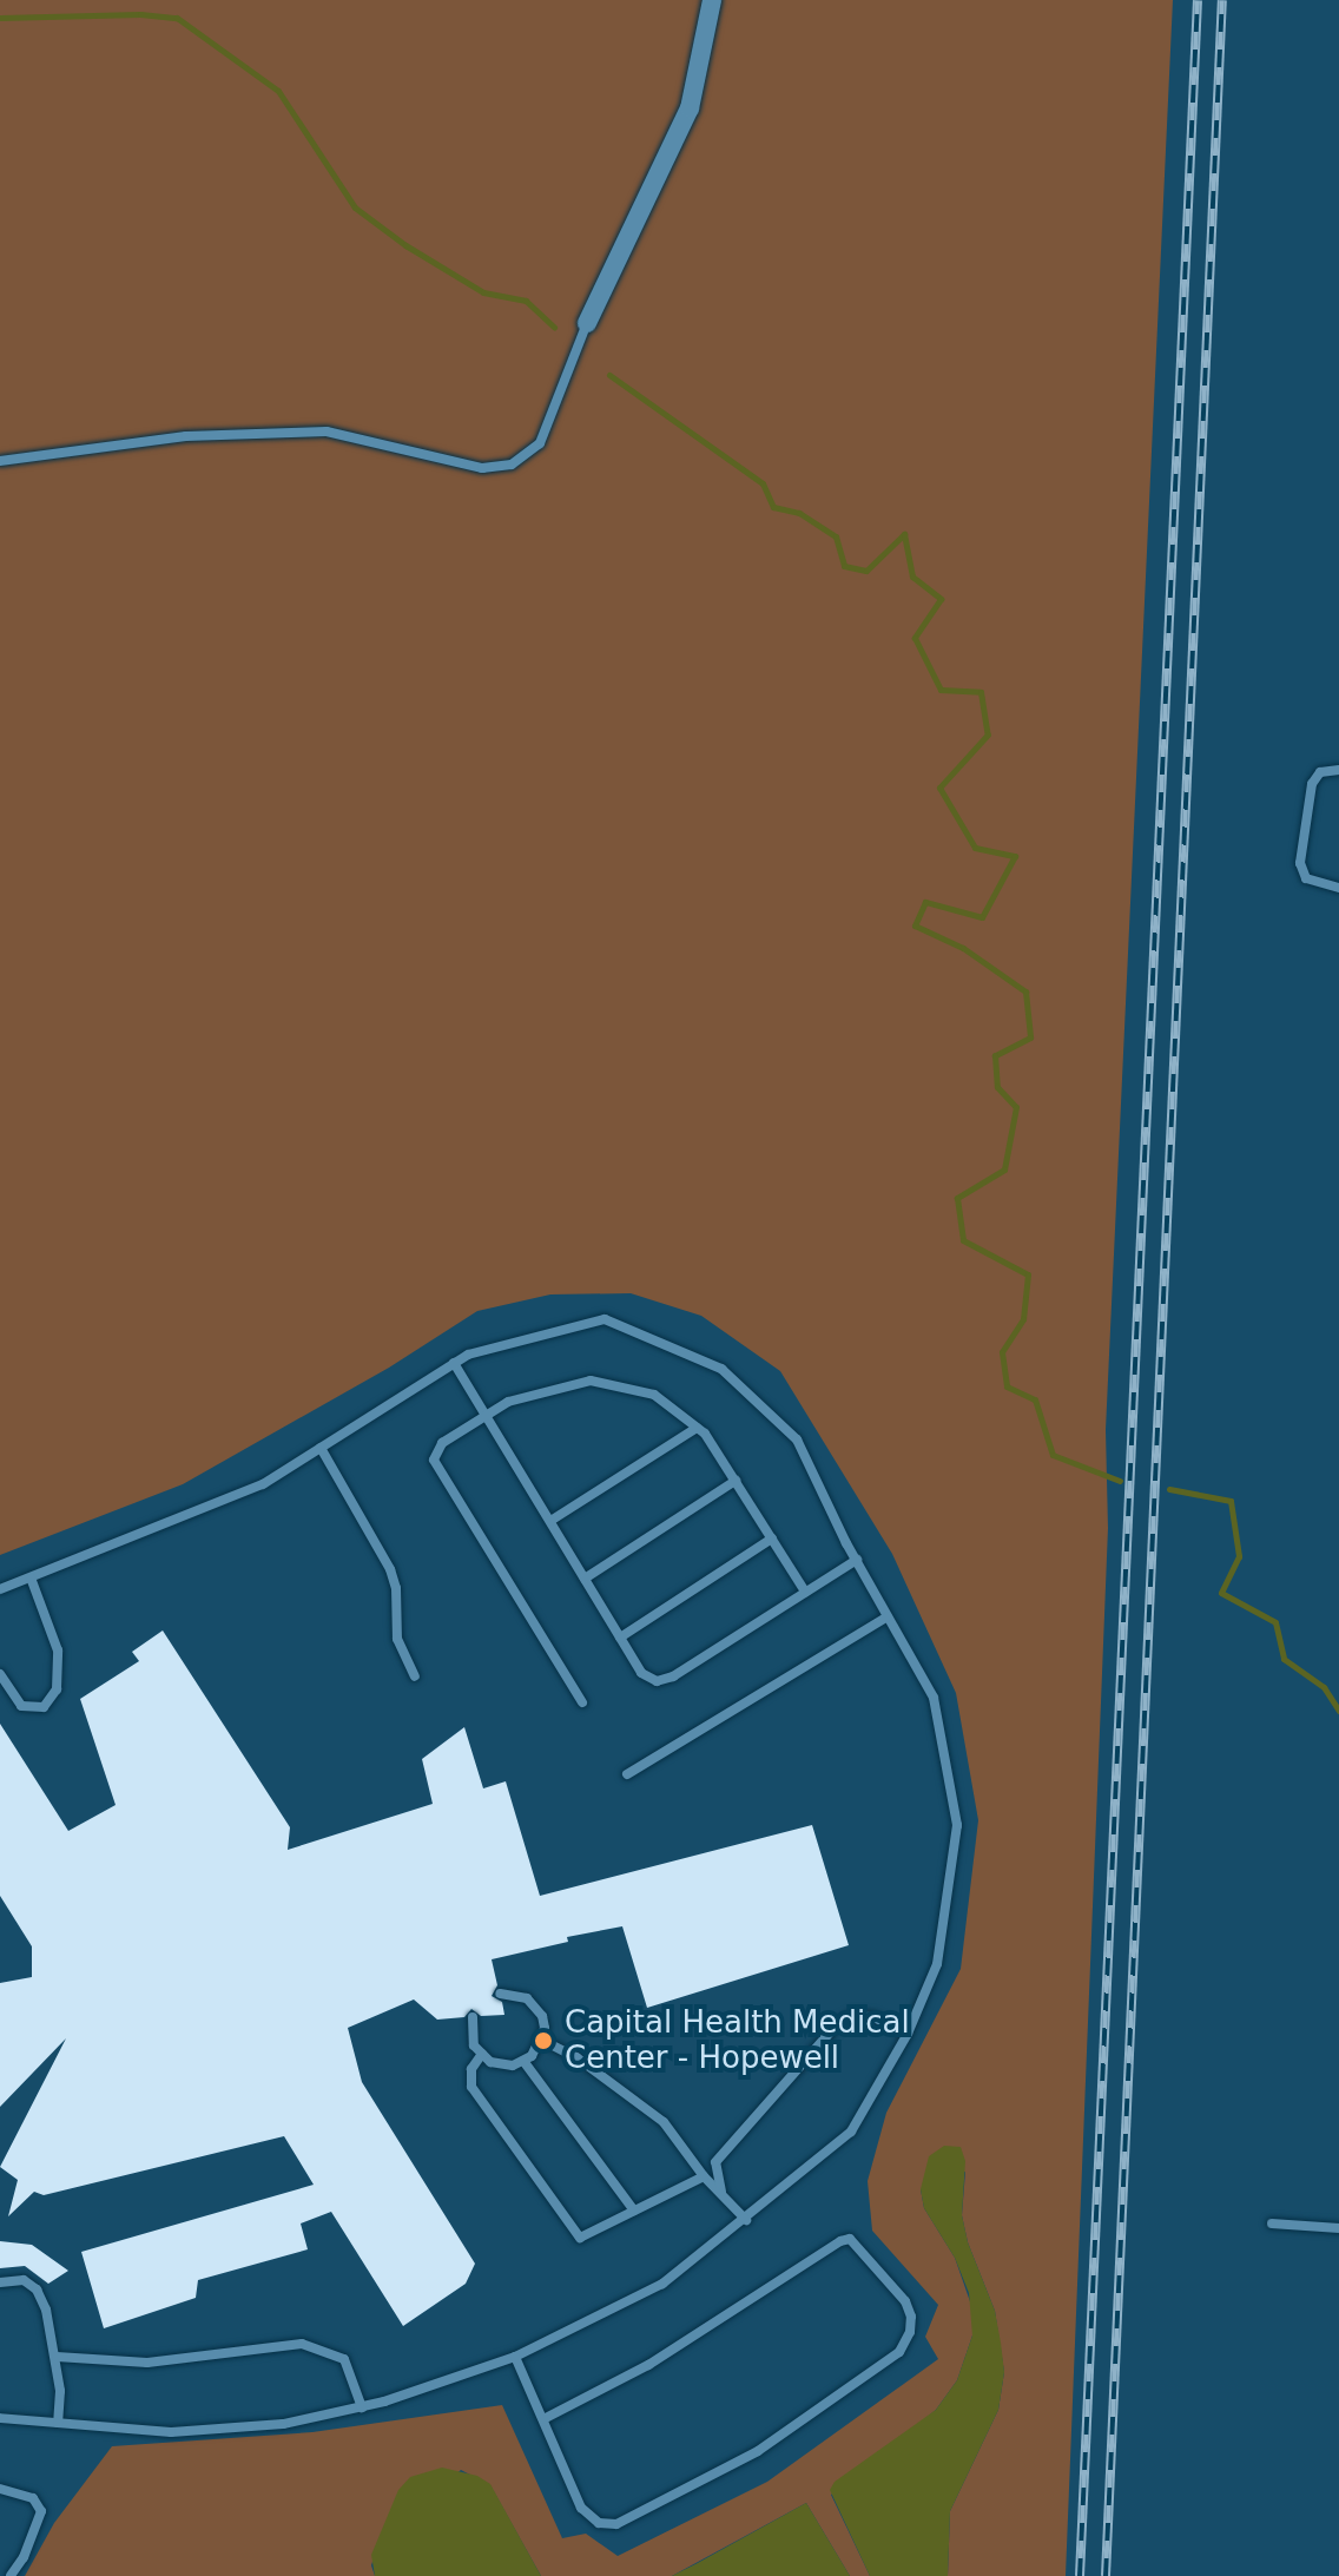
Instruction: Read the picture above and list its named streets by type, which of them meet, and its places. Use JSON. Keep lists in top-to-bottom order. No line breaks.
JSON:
{"places":["Capital Health Medical Center - Hopewell"]}
